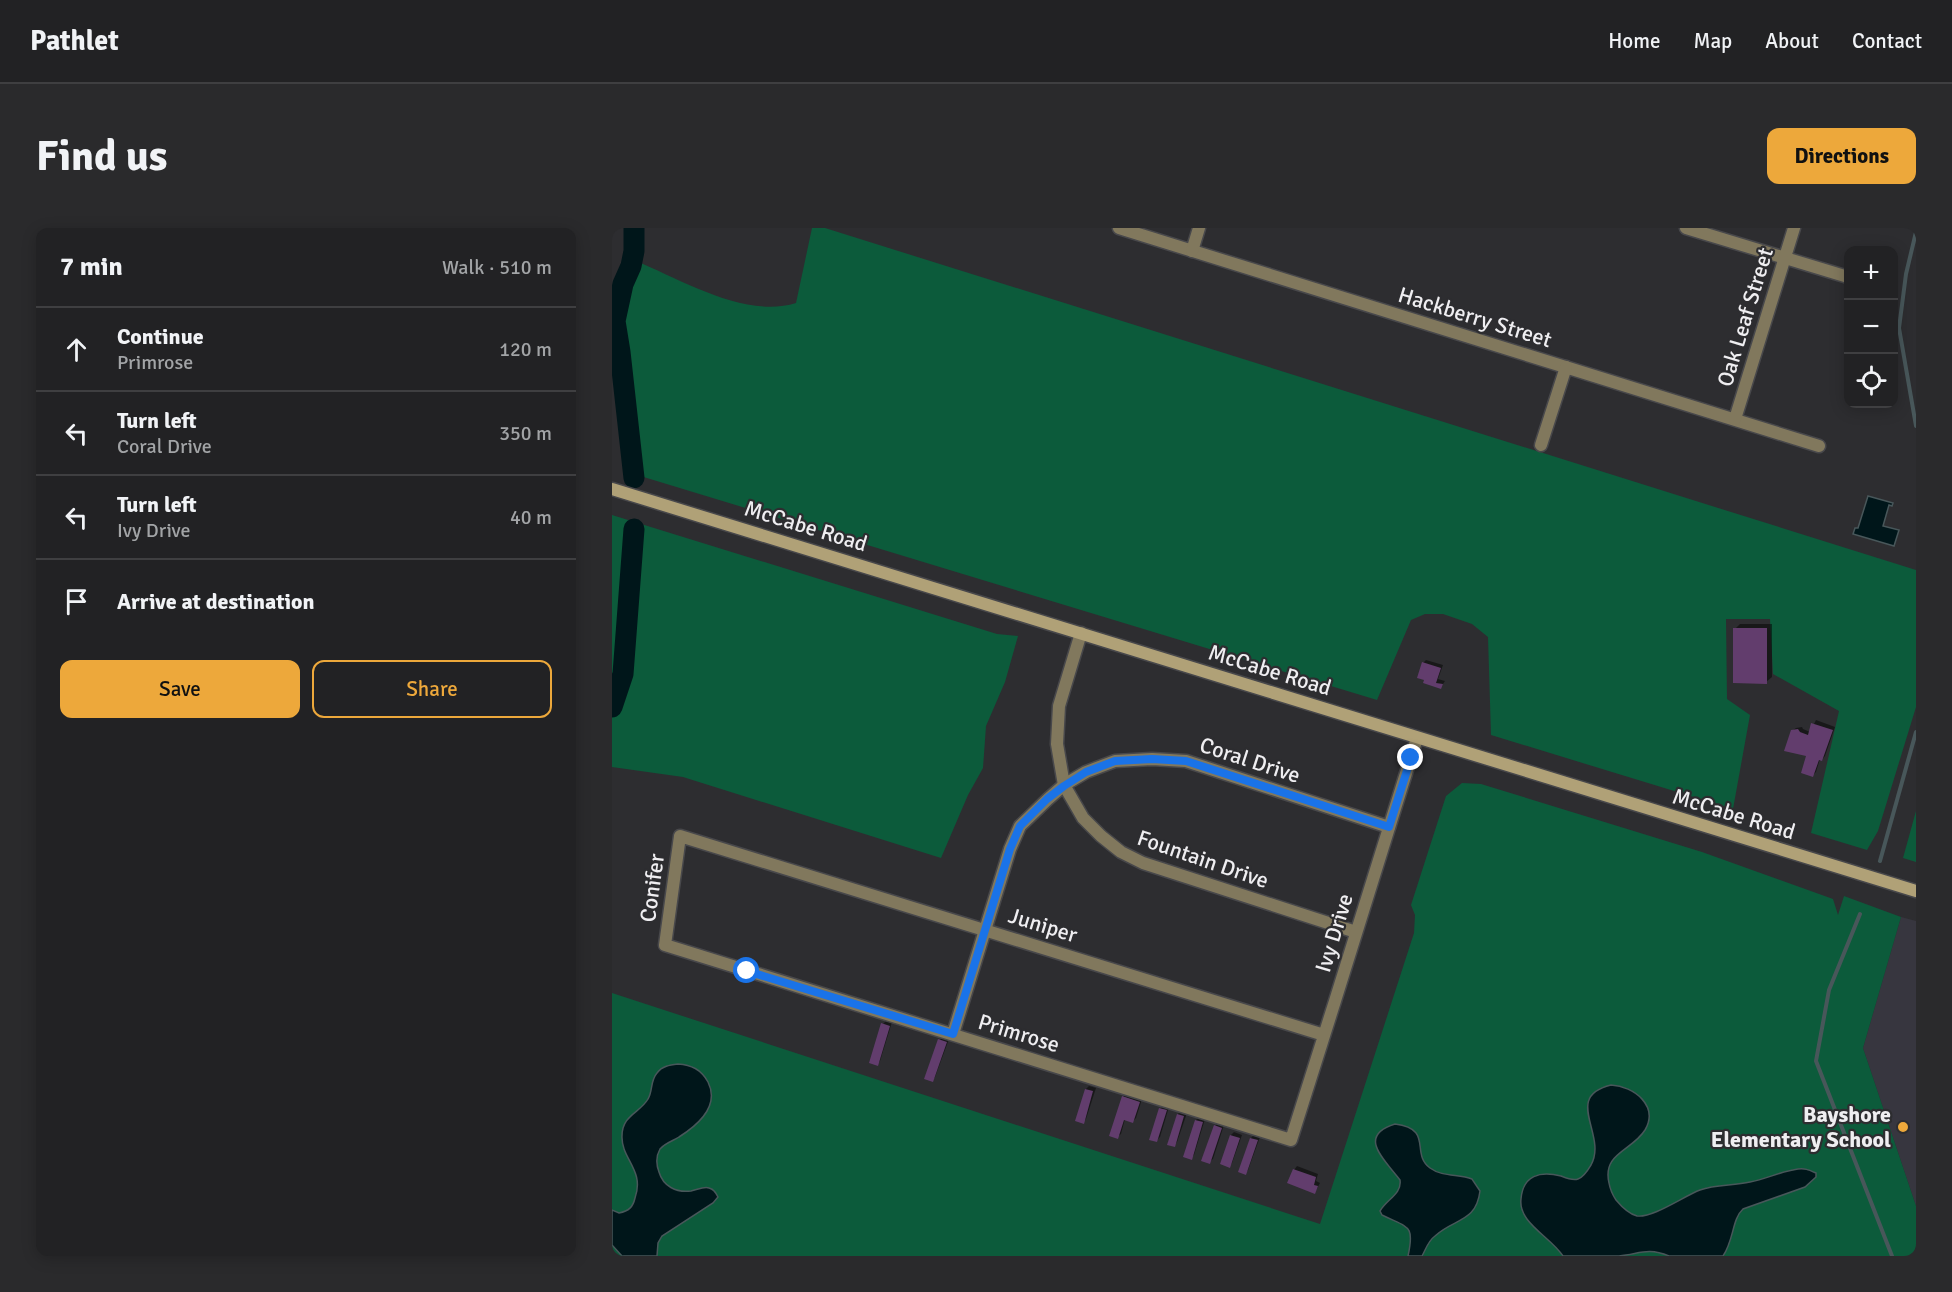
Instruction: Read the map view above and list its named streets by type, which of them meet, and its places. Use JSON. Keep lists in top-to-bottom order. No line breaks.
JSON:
{"streets":{"street":["Hackberry Street","Oak Leaf Street","McCabe Road","Coral Drive","Fountain Drive","Conifer","Juniper","Ivy Drive","Primrose"]},"crossings":[["Hackberry Street","Oak Leaf Street"],["McCabe Road","Ivy Drive"],["Coral Drive","Fountain Drive"],["Coral Drive","Juniper"],["Coral Drive","Ivy Drive"],["Coral Drive","Primrose"],["Fountain Drive","Ivy Drive"],["Conifer","Juniper"],["Conifer","Primrose"],["Juniper","Ivy Drive"],["Ivy Drive","Primrose"]],"places":["Bayshore Elementary School"],"page":{"header":"Pathlet","nav":["Home","Map","About","Contact"],"buttons":["Directions",["Save","Share"]],"title":"Find us","heading":["7 min","Walk · 510 m"],"map_buttons":["+","−"],"list":[["Continue","Primrose","120 m"],["Turn left","Coral Drive","350 m"],["Turn left","Ivy Drive","40 m"],"Arrive at destination"]}}
